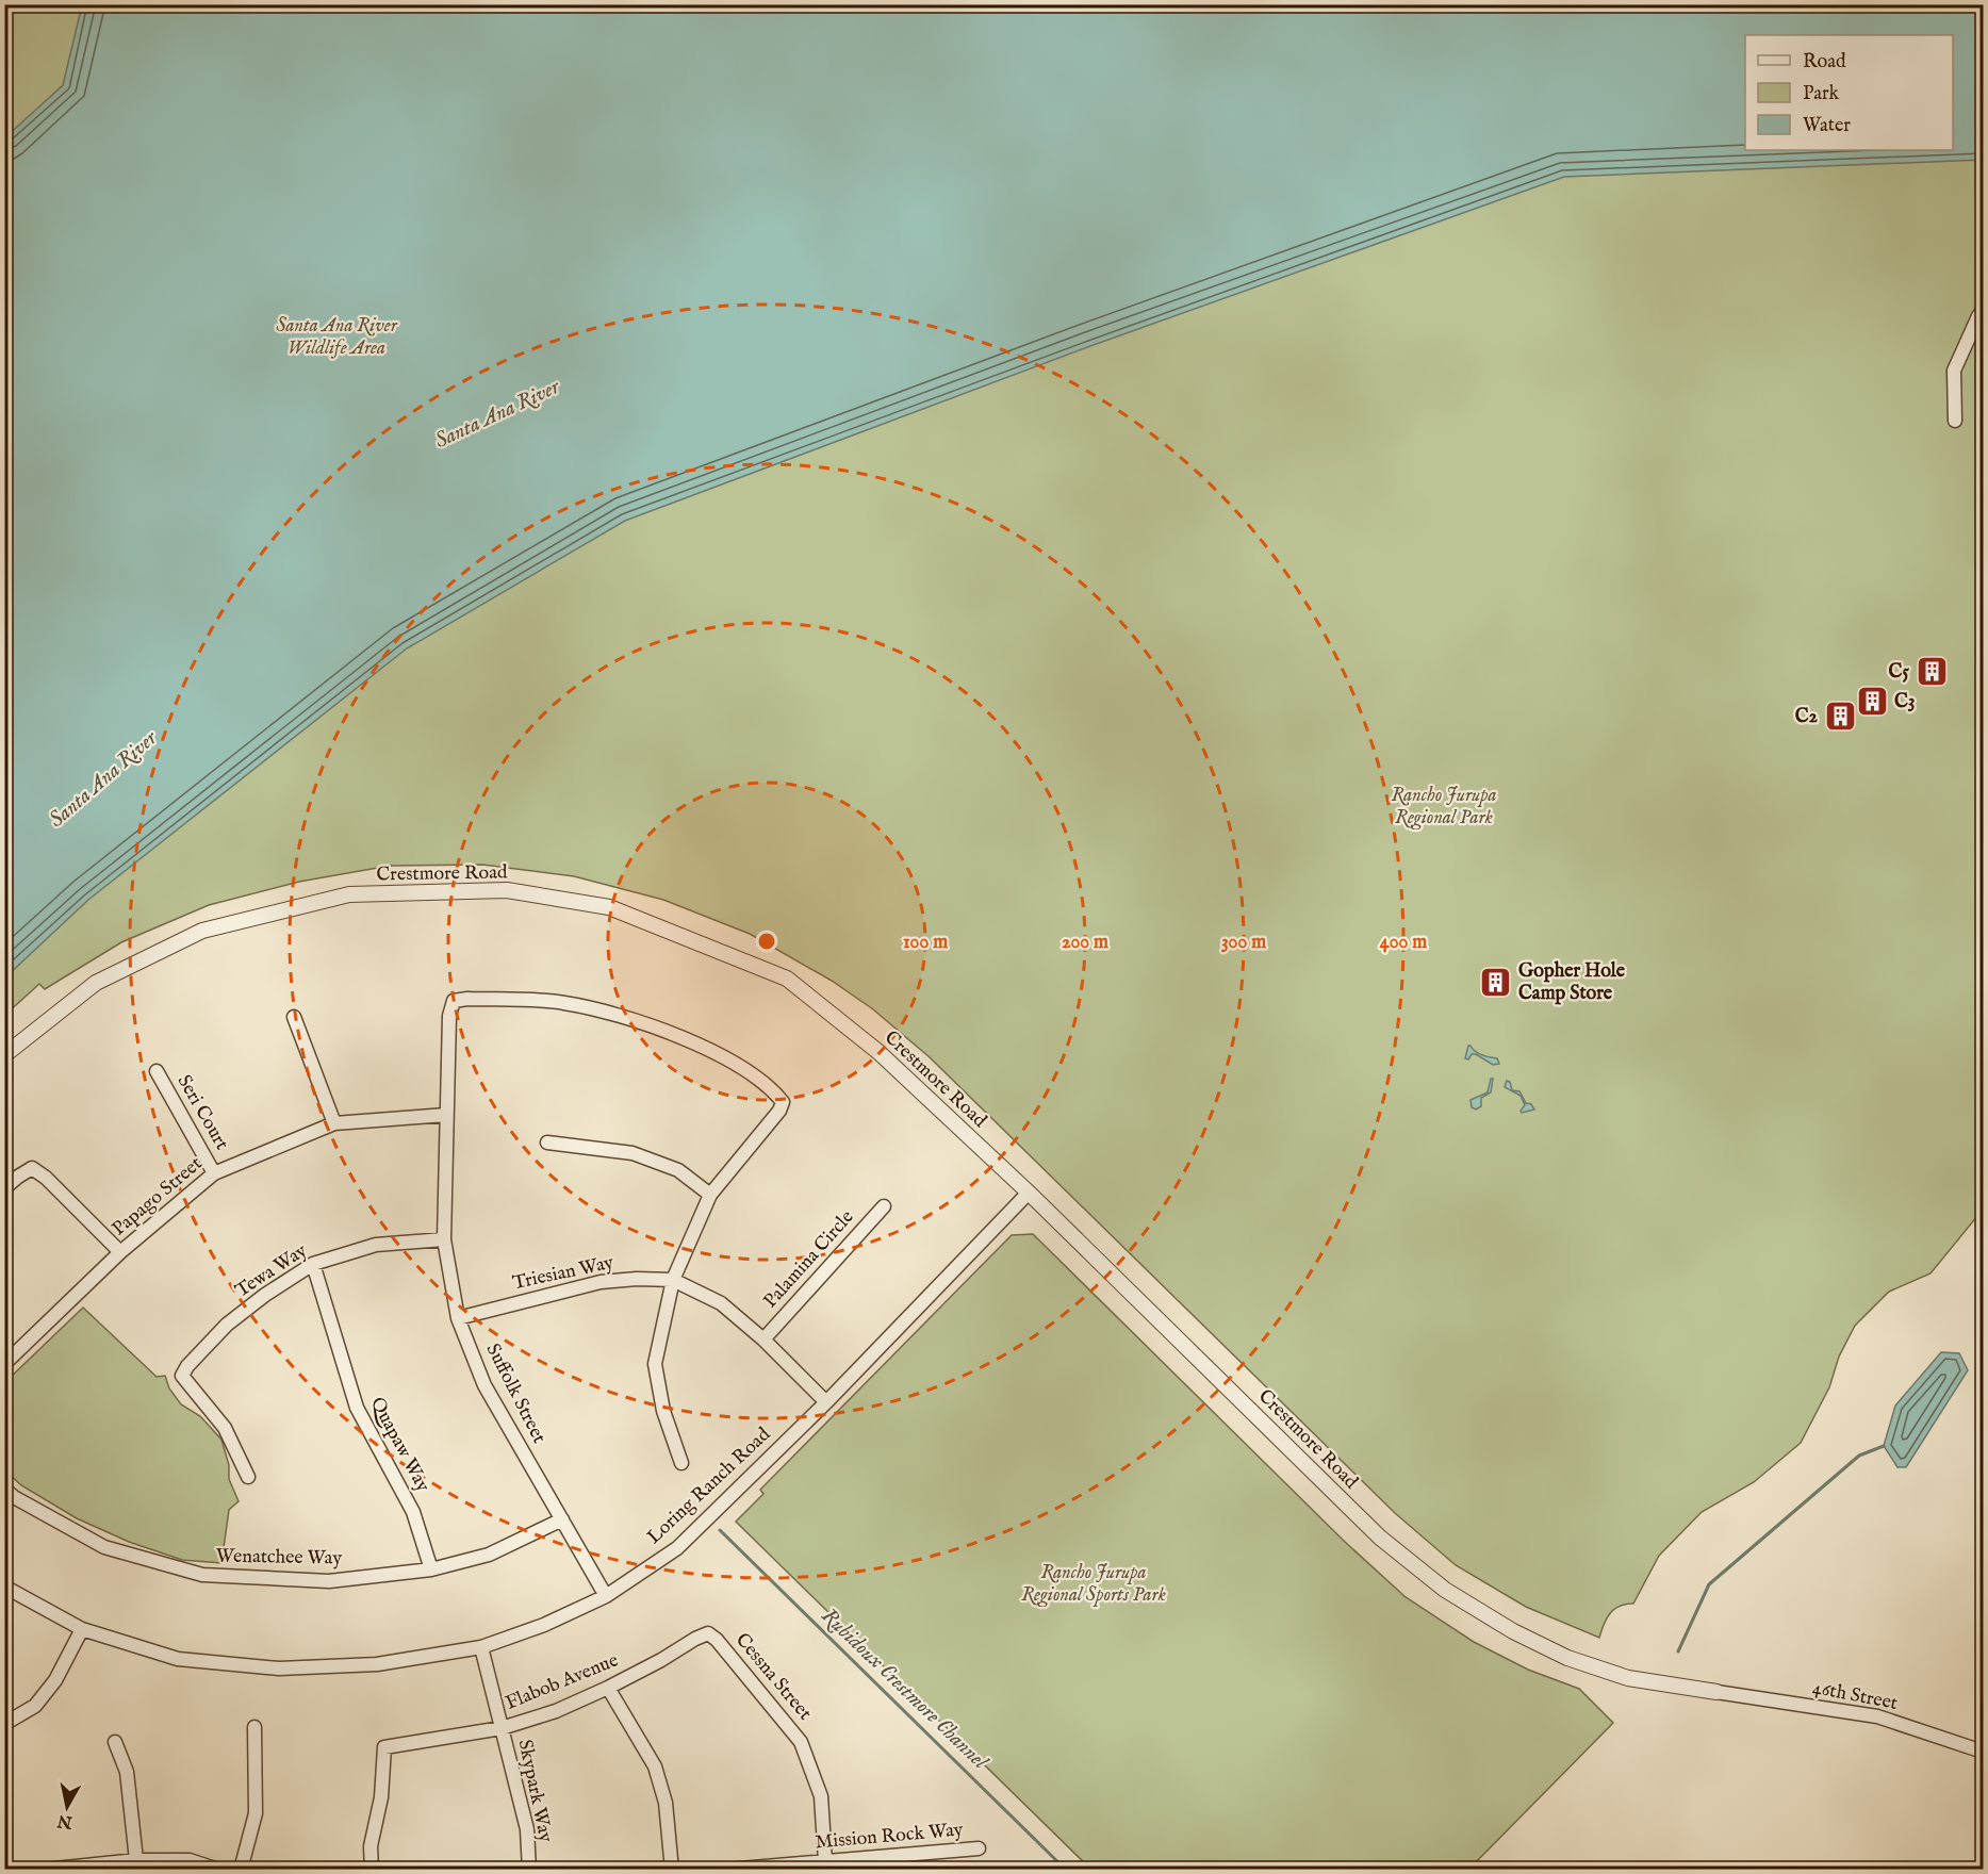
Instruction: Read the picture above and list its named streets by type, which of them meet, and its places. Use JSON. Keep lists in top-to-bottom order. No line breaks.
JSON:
{"streets":{"street":["Crestmore Road","Seri Court","Papago Street","Palamina Circle","Tewa Way","Triesian Way","Suffolk Street","Quapaw Way","Loring Ranch Road","Wenatchee Way","Cessna Street","Flabob Avenue","46th Street","Skypark Way","Mission Rock Way"]},"crossings":[["Crestmore Road","Loring Ranch Road"],["Crestmore Road","46th Street"],["Seri Court","Papago Street"],["Papago Street","Suffolk Street"],["Palamina Circle","Triesian Way"],["Tewa Way","Suffolk Street"],["Tewa Way","Quapaw Way"],["Triesian Way","Suffolk Street"],["Triesian Way","Loring Ranch Road"],["Suffolk Street","Loring Ranch Road"],["Suffolk Street","Wenatchee Way"],["Quapaw Way","Wenatchee Way"],["Loring Ranch Road","Skypark Way"],["Cessna Street","Flabob Avenue"],["Cessna Street","Mission Rock Way"],["Flabob Avenue","Skypark Way"]],"water":["Santa Ana River","Rubidoux Crestmore Channel"],"parks":["Santa Ana River Wildlife Area","Rancho Jurupa Regional Park","Rancho Jurupa Regional Sports Park"],"places":{"building":["C5","C3","C2","Gopher Hole Camp Store"]},"legend":["Road","Park","Water"],"north":"bottom","rings":["100 m","200 m","300 m","400 m"]}
